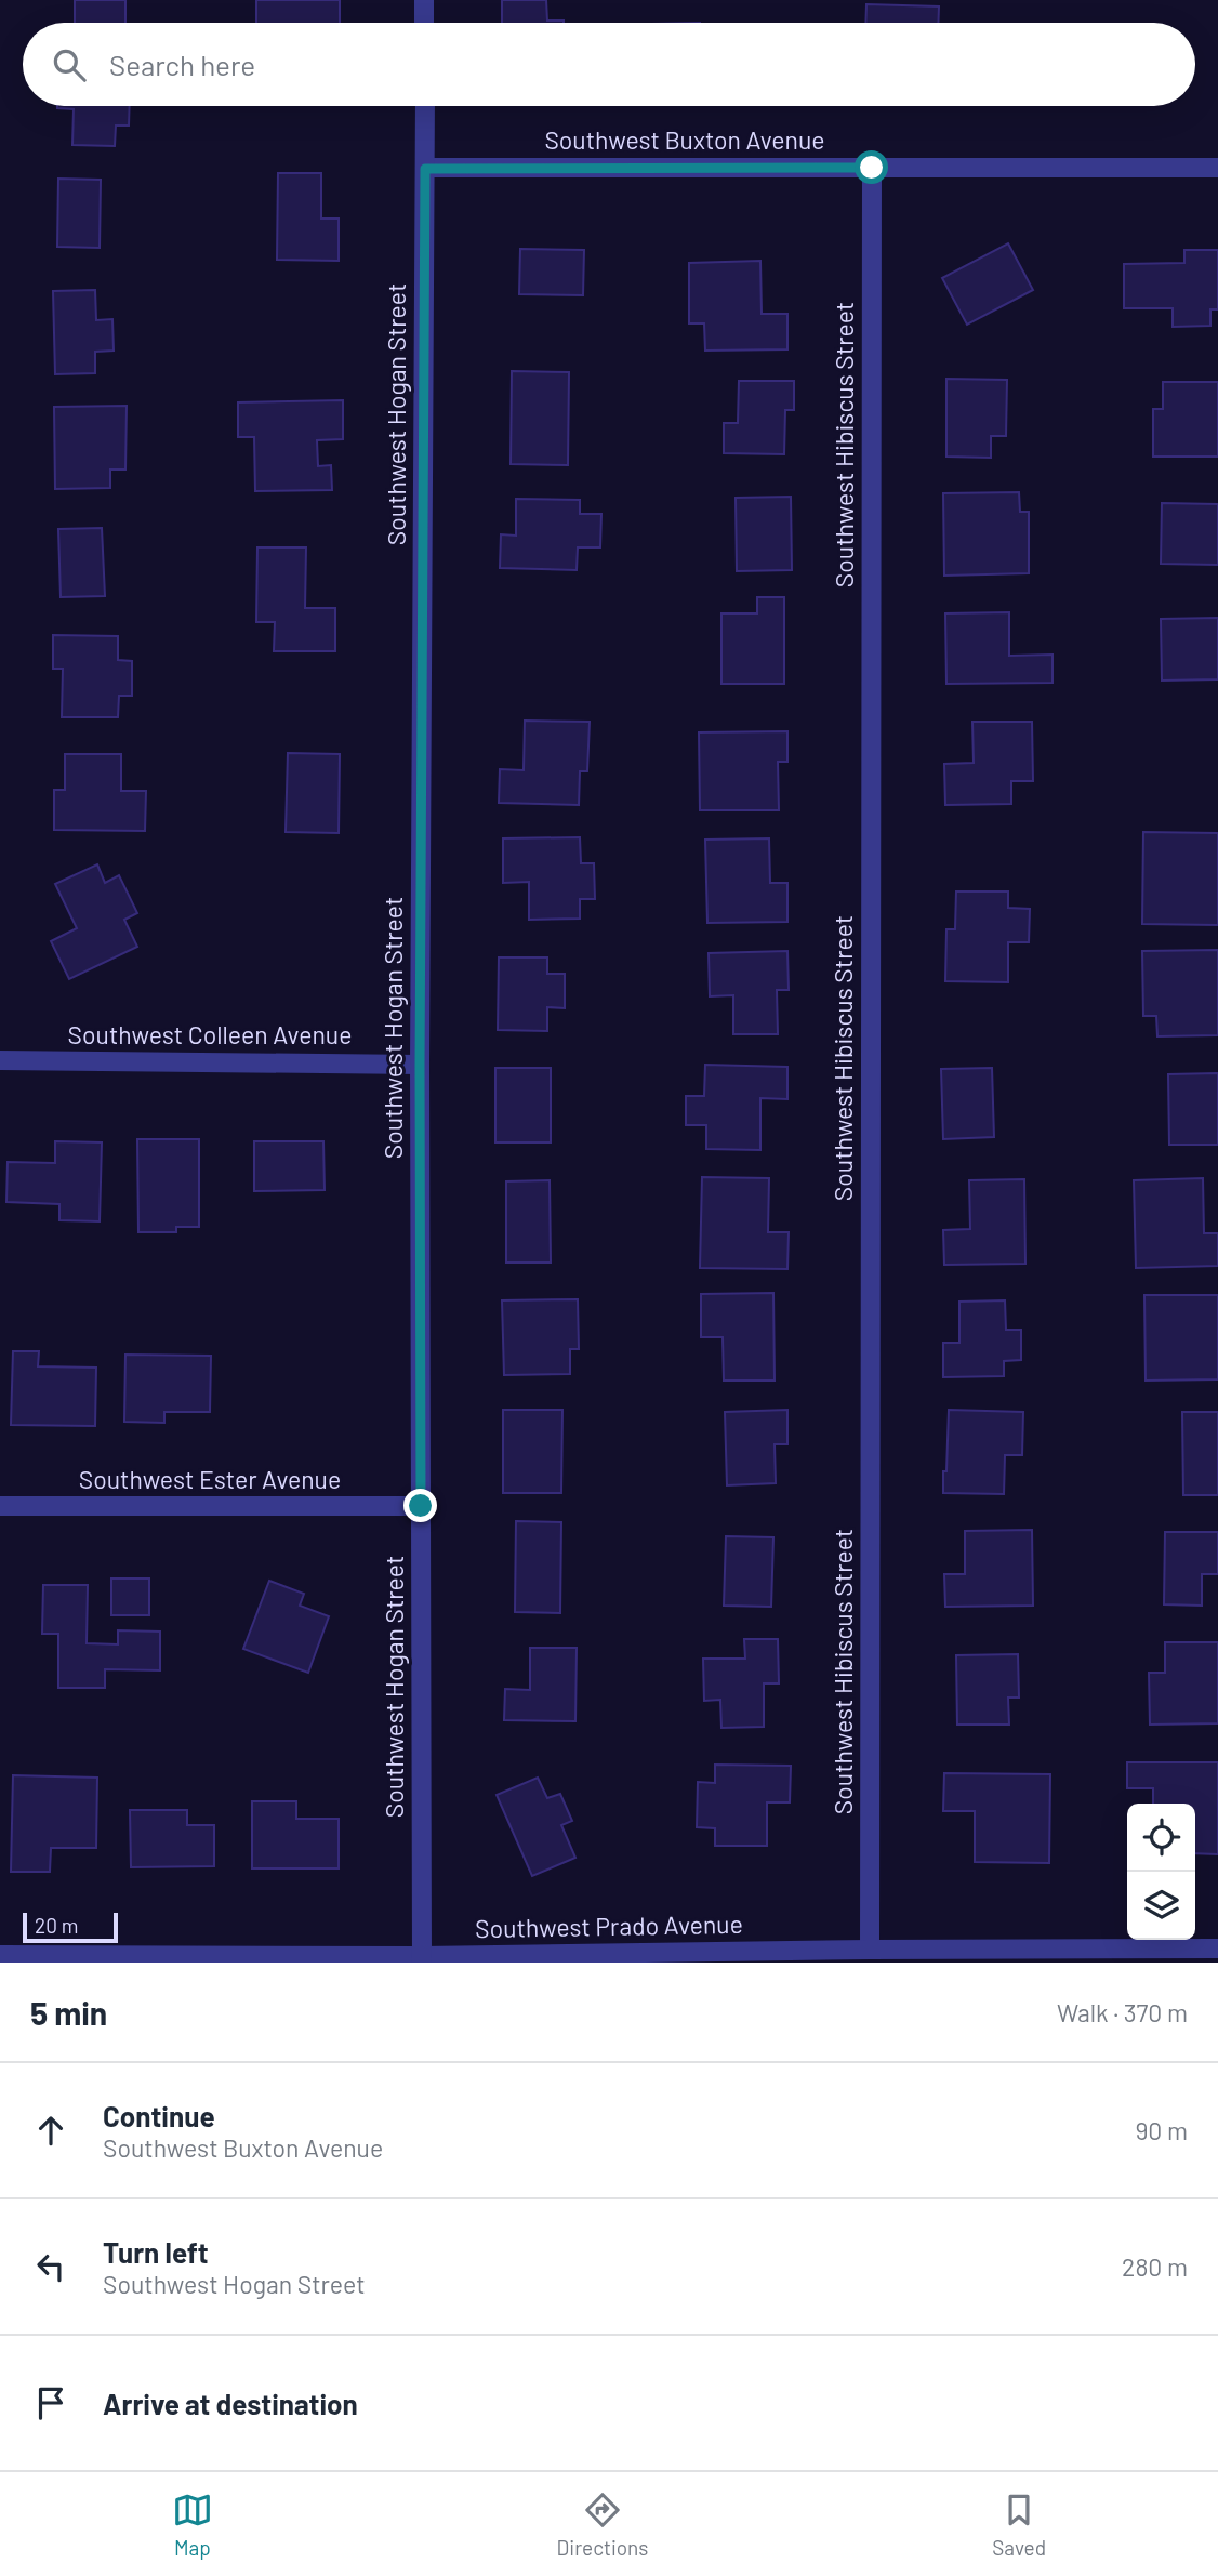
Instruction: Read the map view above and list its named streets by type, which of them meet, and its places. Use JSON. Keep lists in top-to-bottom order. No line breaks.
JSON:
{"streets":{"street":["Southwest Buxton Avenue","Southwest Hogan Street","Southwest Hibiscus Street","Southwest Colleen Avenue","Southwest Ester Avenue","Southwest Prado Avenue"]},"crossings":[["Southwest Buxton Avenue","Southwest Hogan Street"],["Southwest Buxton Avenue","Southwest Hibiscus Street"],["Southwest Hogan Street","Southwest Colleen Avenue"],["Southwest Hogan Street","Southwest Ester Avenue"],["Southwest Hogan Street","Southwest Prado Avenue"],["Southwest Hibiscus Street","Southwest Prado Avenue"]],"scale_bar":"20 m","page":{"search":"Search here","scale":"20 m","heading":["5 min","Walk · 370 m"],"list":[["Continue","Southwest Buxton Avenue","90 m"],["Turn left","Southwest Hogan Street","280 m"],"Arrive at destination"],"nav":["Map","Directions","Saved"]}}
